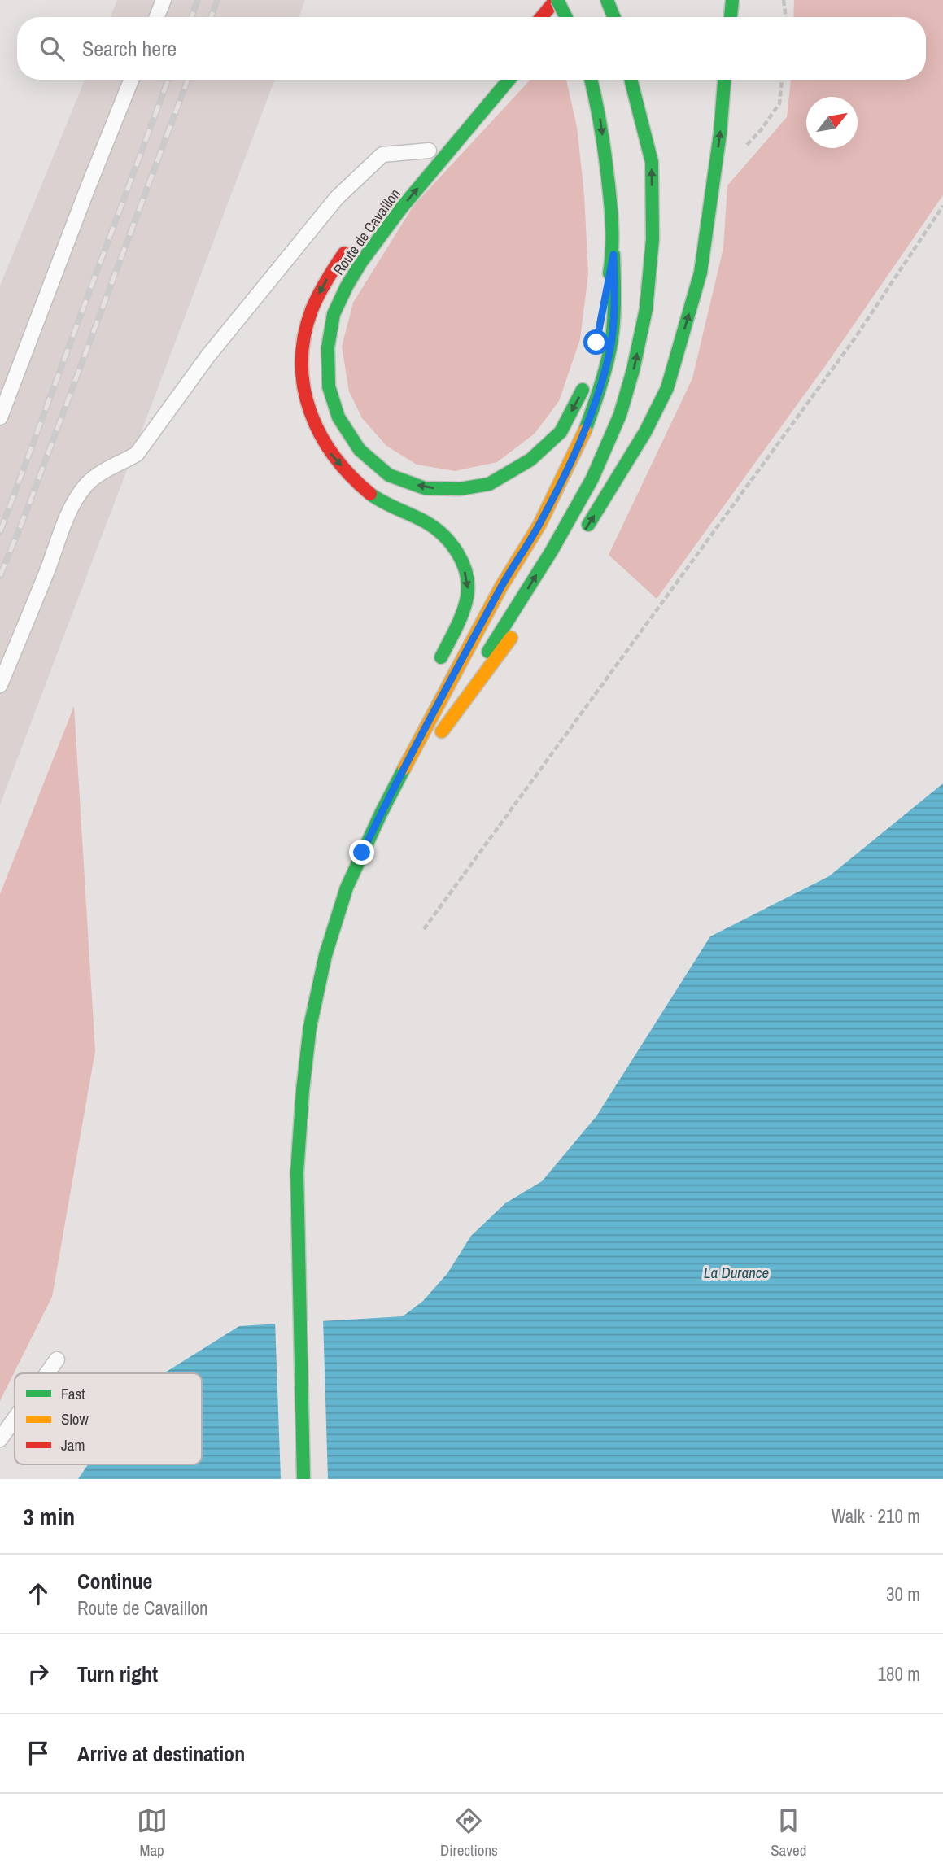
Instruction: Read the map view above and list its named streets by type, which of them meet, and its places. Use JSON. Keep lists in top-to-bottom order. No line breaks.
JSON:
{"streets":{"main road":["Route de Cavaillon"]},"water":["La Durance"],"legend":["Fast","Slow","Jam"],"north":"top right","page":{"search":"Search here","heading":["3 min","Walk · 210 m"],"list":[["Continue","Route de Cavaillon","30 m"],["Turn right","180 m"],"Arrive at destination"],"nav":["Map","Directions","Saved"]}}
